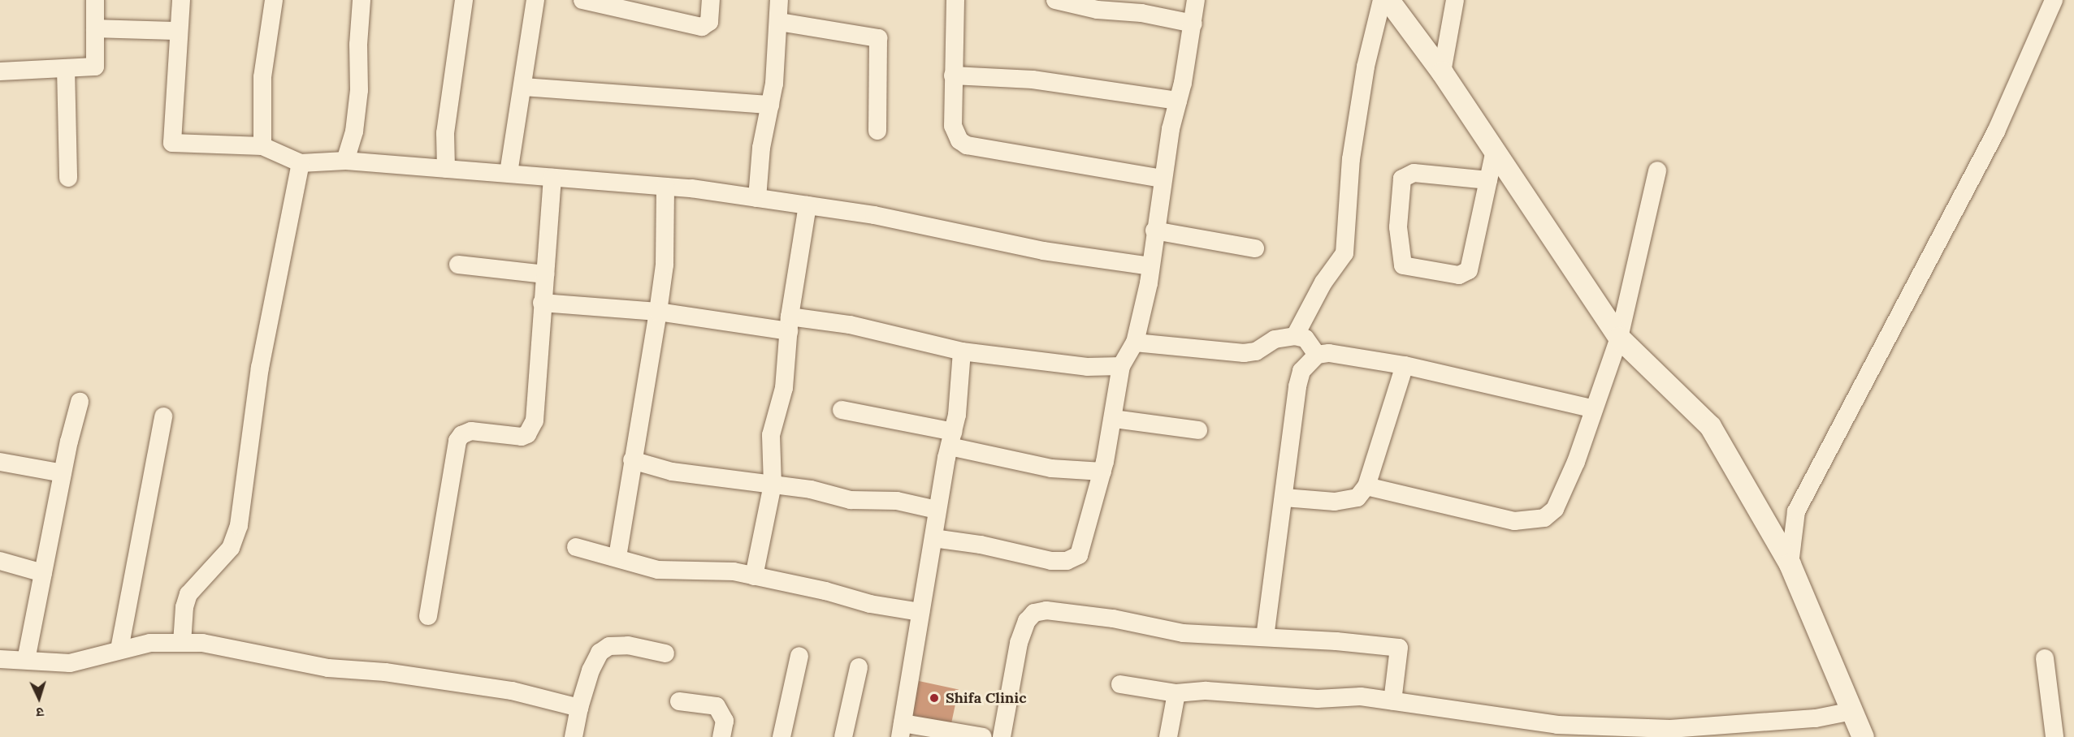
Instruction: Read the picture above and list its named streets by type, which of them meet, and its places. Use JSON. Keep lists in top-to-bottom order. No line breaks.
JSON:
{"places":["Shifa Clinic"],"north":"bottom"}
